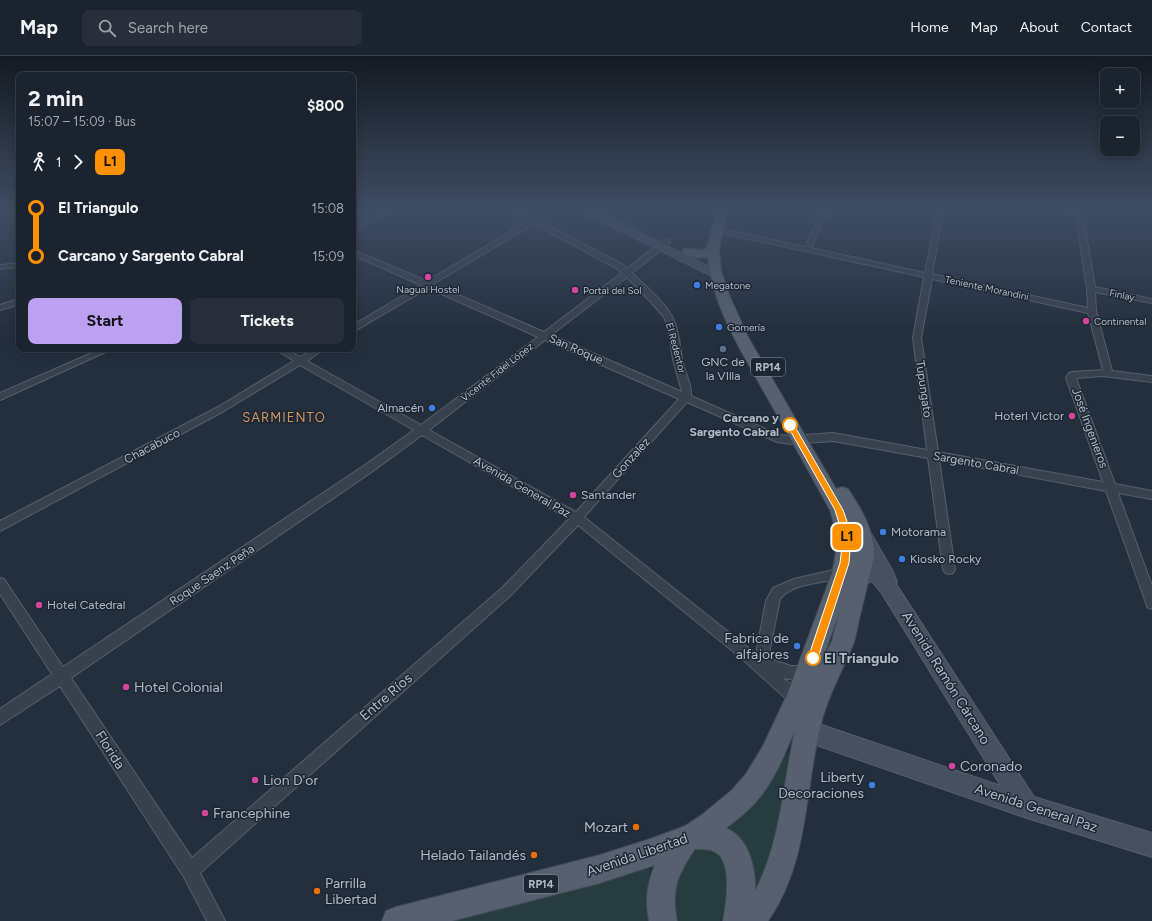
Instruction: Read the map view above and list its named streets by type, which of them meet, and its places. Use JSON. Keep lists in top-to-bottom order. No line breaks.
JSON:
{"streets":{"main road":["RP14","Avenida General Paz","Avenida Ramón Cárcano","Avenida Libertad"],"street":["Teniente Morandini","Finlay","El Redentor","San Roque","Vicente Fidel López","Tupungato","José Ingenieros","Chacabuco","Gonzalez","Sargento Cabral","Roque Saenz Peña","Entre Ríos","Florida"]},"crossings":[["Teniente Morandini","Tupungato"],["El Redentor","San Roque"],["El Redentor","Vicente Fidel López"],["El Redentor","Gonzalez"],["San Roque","Vicente Fidel López"],["San Roque","Gonzalez"],["San Roque","Sargento Cabral"],["San Roque","Avenida Ramón Cárcano"],["RP14","Avenida Libertad"],["Vicente Fidel López","Avenida General Paz"],["Vicente Fidel López","Roque Saenz Peña"],["Tupungato","Sargento Cabral"],["José Ingenieros","Sargento Cabral"],["Chacabuco","Avenida General Paz"],["Gonzalez","Avenida General Paz"],["Gonzalez","Entre Ríos"],["Sargento Cabral","Avenida Ramón Cárcano"],["Avenida General Paz","Roque Saenz Peña"],["Avenida General Paz","Avenida Ramón Cárcano"],["Avenida General Paz","Entre Ríos"],["Avenida General Paz","Avenida Libertad"],["Roque Saenz Peña","Florida"],["Avenida Ramón Cárcano","Avenida Libertad"],["Entre Ríos","Florida"]],"districts":["SARMIENTO"],"places":["Nagual Hostel","Megatone","Portal del Sol","Continental","Gomería","GNC de la VIlla","Almacén","Hoterl Victor","Carcano y Sargento Cabral","Santander","Motorama","Kiosko Rocky","Hotel Catedral","Fabrica de alfajores","El Triangulo","Hotel Colonial","Coronado","Lion D'or","Liberty Decoraciones","Francephine","Mozart","Helado Tailandés","Parrilla Libertad"],"lines":["bus line L1"],"page":{"header":"Map","search":"Search here","nav":["Home","Map","About","Contact"],"on_map":"L1","map_buttons":["+","−"],"heading":["2 min","15:07 – 15:09 · Bus","$800"],"legs":["1","L1"],"list":[{"name":"El Triangulo","value":"15:08"},{"name":"Carcano y Sargento Cabral","value":"15:09"}],"buttons":["Start","Tickets"]}}
